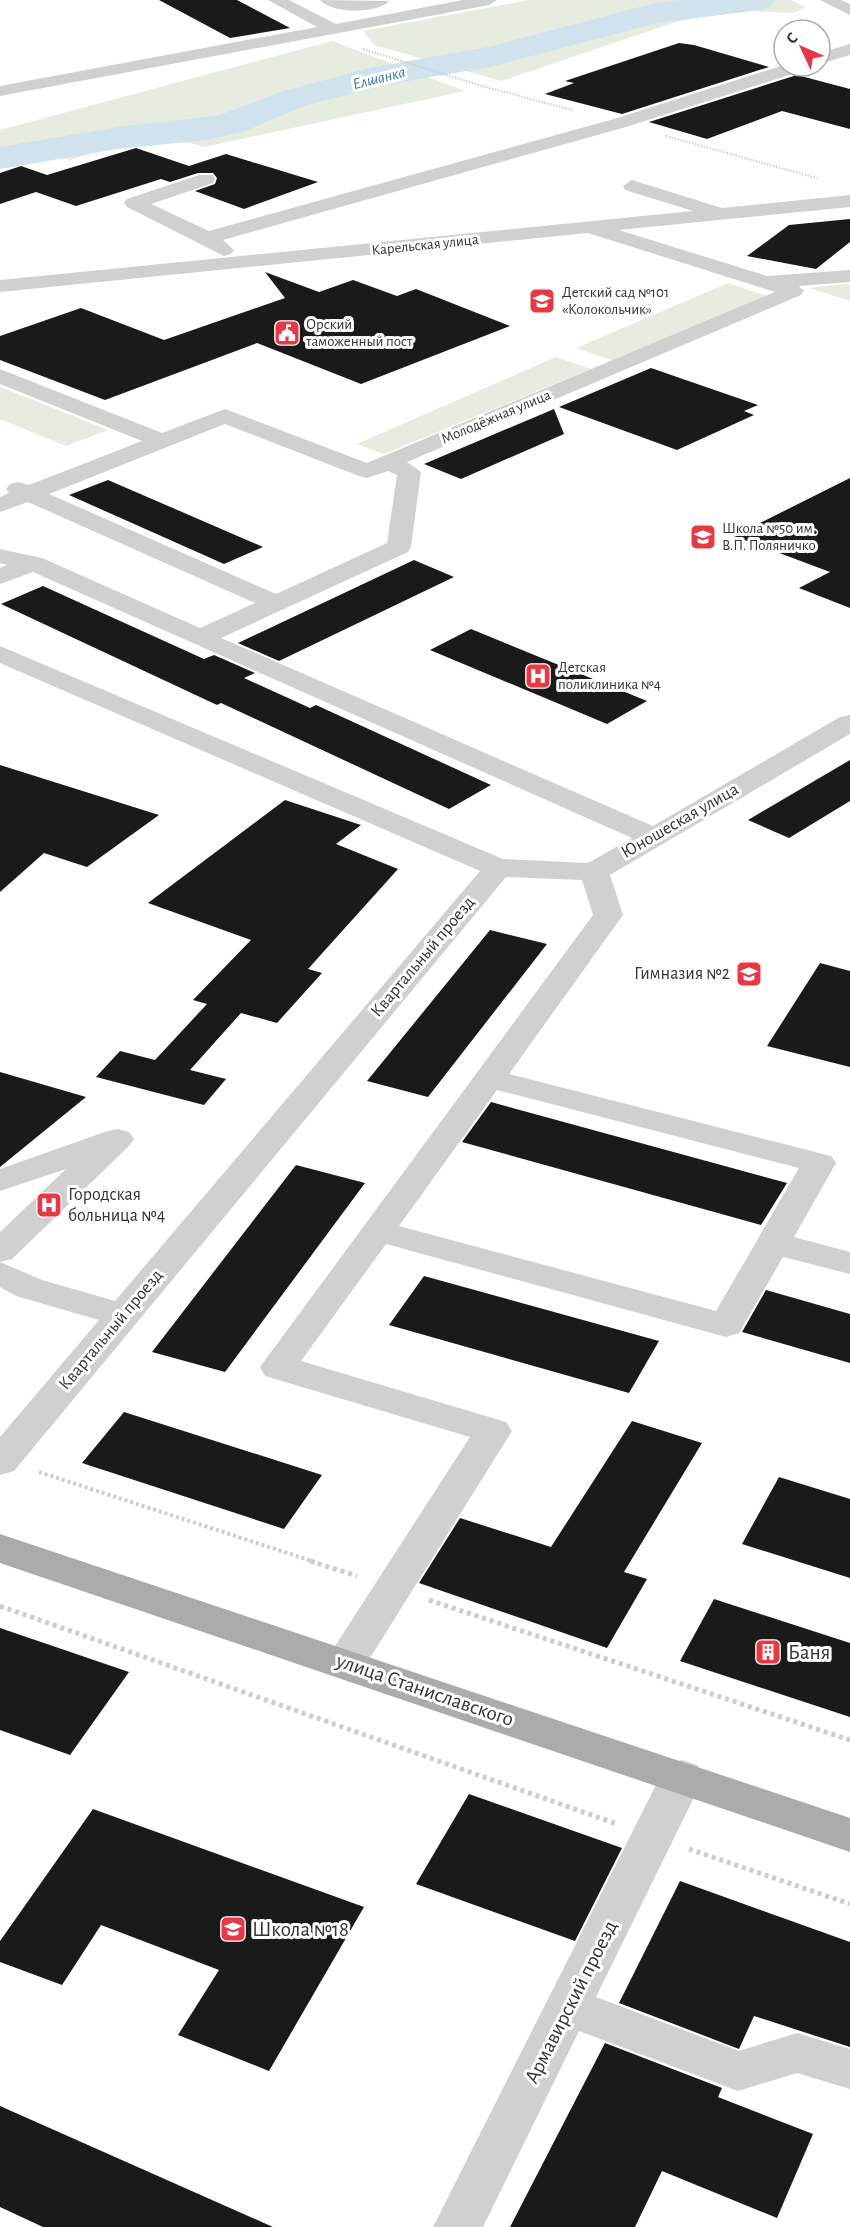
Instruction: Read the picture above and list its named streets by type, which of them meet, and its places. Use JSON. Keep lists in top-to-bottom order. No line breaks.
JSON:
{"streets":{"main road":["улица Станиславского"],"street":["Карельская улица","Молодёжная улица","Юношеская улица","Квартальный проезд","Армавирский проезд"]},"crossings":[["Карельская улица","Молодёжная улица"],["улица Станиславского","Армавирский проезд"]],"water":["Елшанка"],"places":{"school or university":["Детский сад №101 «Колокольчик»","Школа №50 им. В.П. Поляничко","Гимназия №2","Школа №18"],"public building":["Орский таможенный пост"],"hospital":["Детская поликлиника №4","Городская больница №4"],"building":["Баня"]},"north":"top left"}
